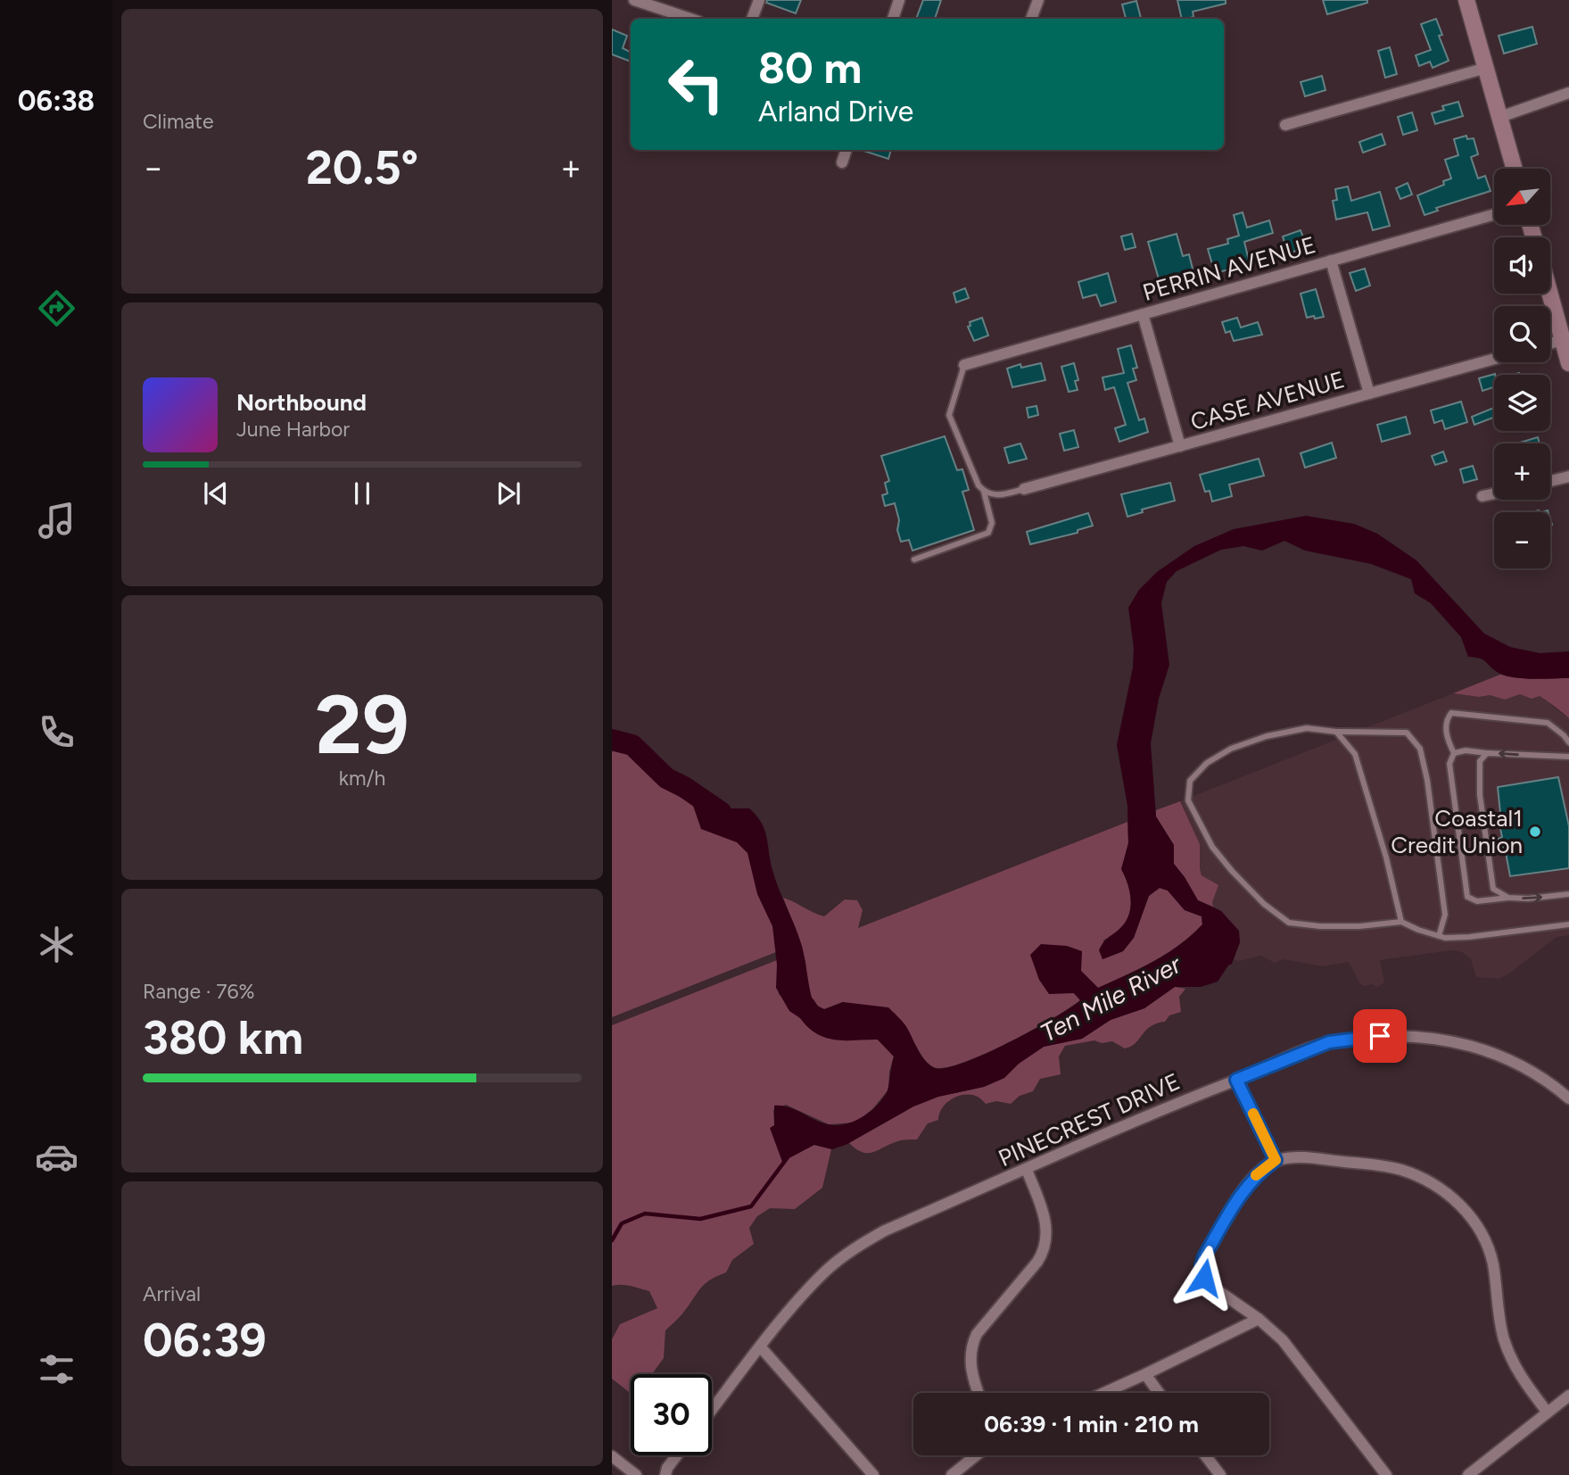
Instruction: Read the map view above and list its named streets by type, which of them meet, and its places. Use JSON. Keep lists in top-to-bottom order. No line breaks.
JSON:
{"streets":{"street":["PERRIN AVENUE","CASE AVENUE","PINECREST DRIVE"]},"water":["Ten Mile River"],"places":["Coastal1 Credit Union"],"north":"bottom left","page":{"tabs":"06:38","tile":["Climate",["29","km/h"],["Range · 76%","380 km"],["Arrival","06:39"]],"turn":["80 m","Arland Drive"],"heat":["−","20.5°","+"],"map_buttons":["+","−"],"song":["Northbound","June Harbor"],"limit":"30","trip":"06:39 · 1 min · 210 m"}}
